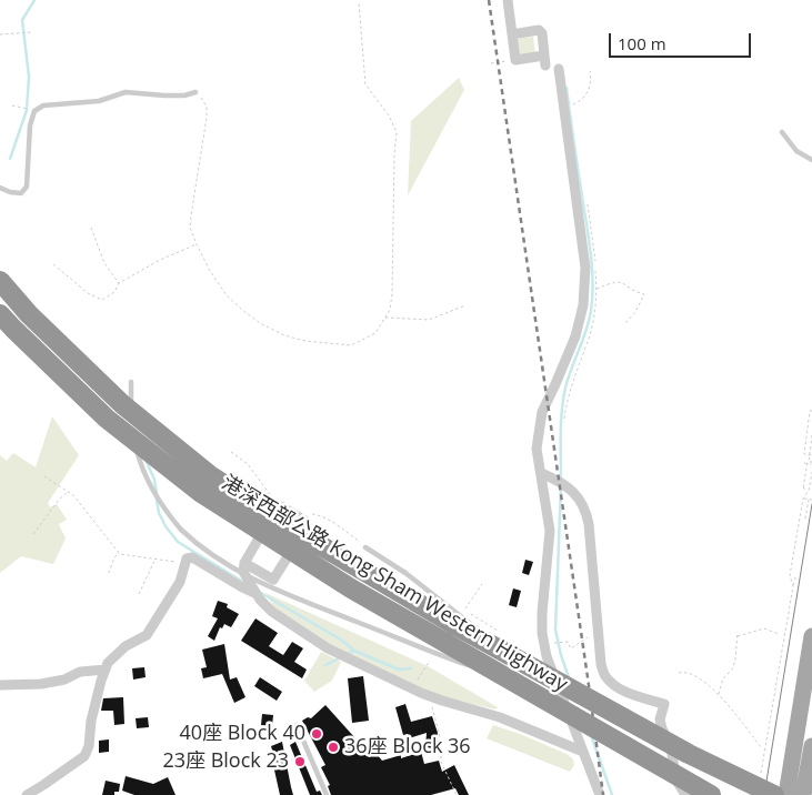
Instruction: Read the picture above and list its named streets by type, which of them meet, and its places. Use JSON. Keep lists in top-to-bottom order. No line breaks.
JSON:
{"streets":{"highway":["港深西部公路 Kong Sham Western Highway"]},"places":["40座 Block 40","36座 Block 36","23座 Block 23"],"scale_bar":"100 m"}
